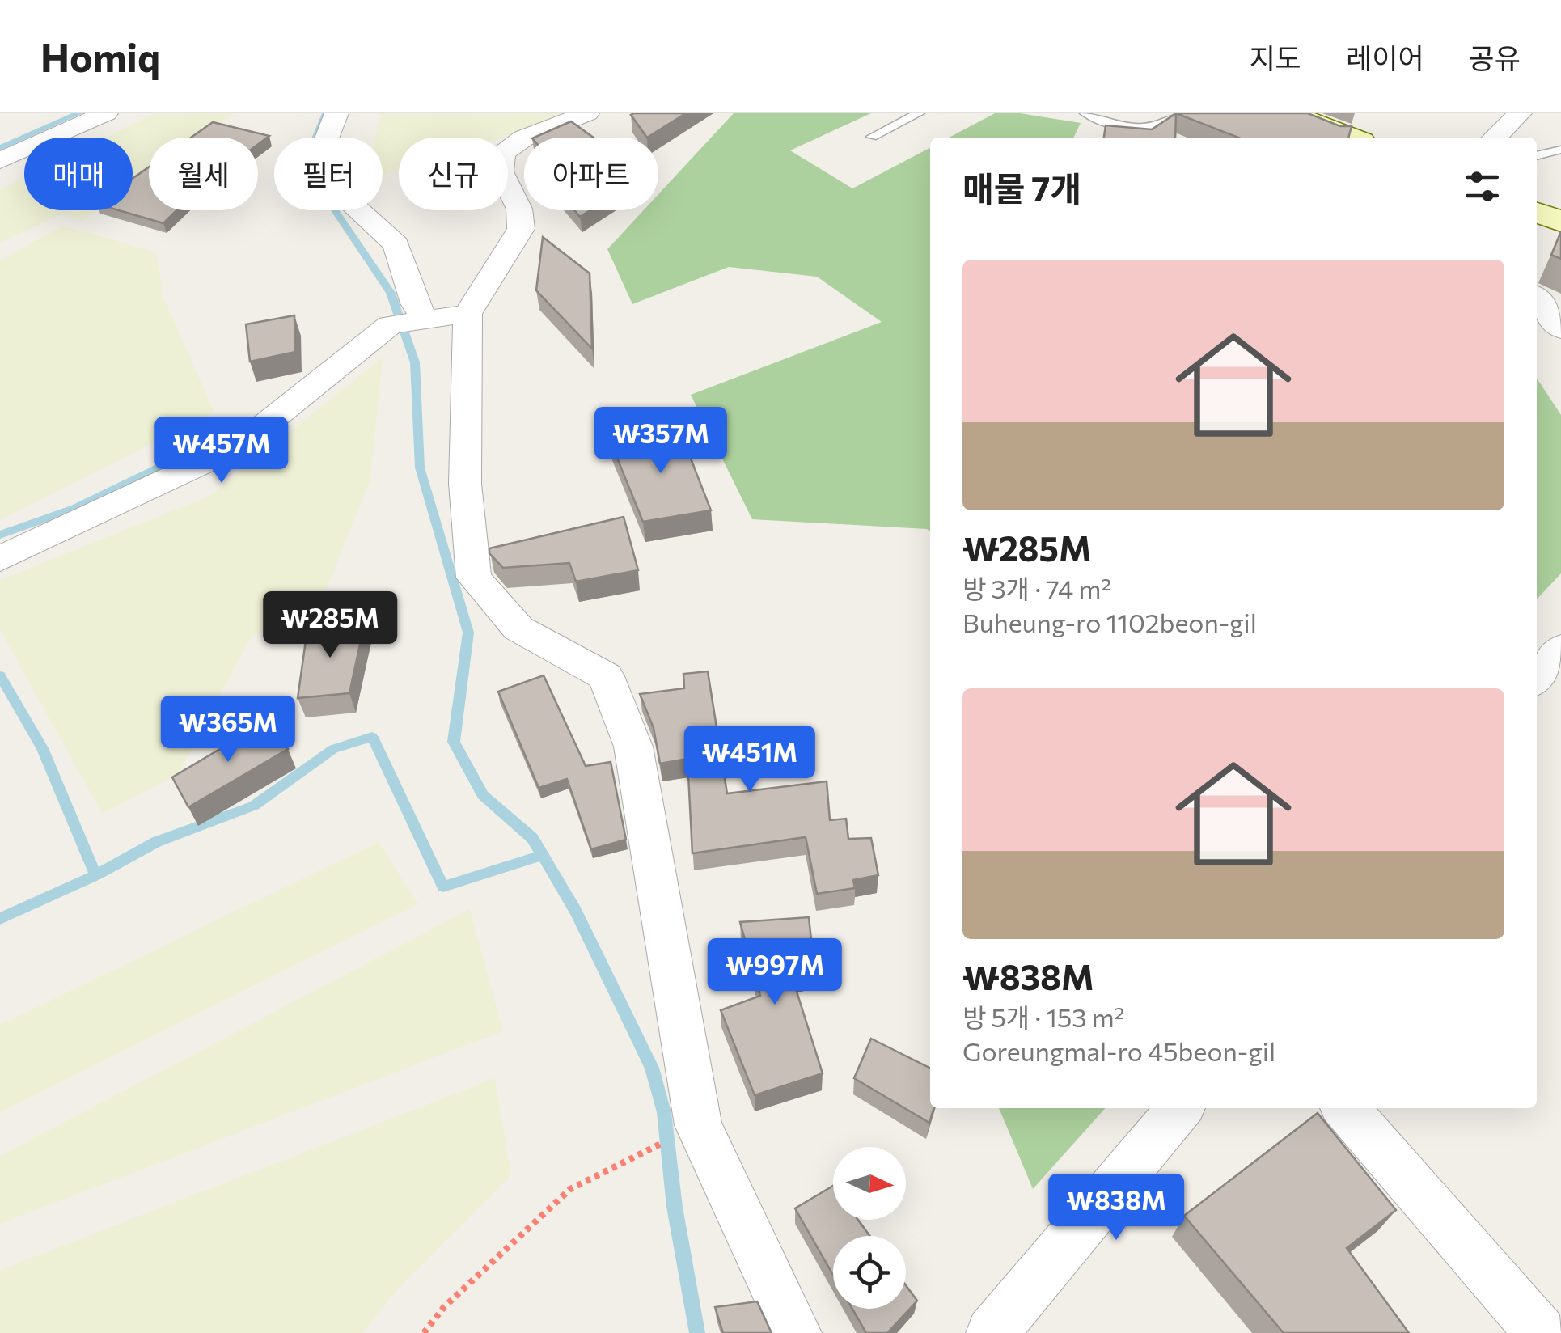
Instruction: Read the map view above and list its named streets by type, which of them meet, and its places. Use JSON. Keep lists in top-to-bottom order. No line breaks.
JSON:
{"north":"right","page":{"header":"Homiq","nav":["지도","레이어","공유"],"chip":["매매","월세","필터","신규","아파트"],"heading":"매물 7개","list":[{"name":"₩285M","note":"방 3개 · 74 m² · Buheung-ro 1102beon-gil"},{"name":"₩838M","note":"방 5개 · 153 m² · Goreungmal-ro 45beon-gil"}],"price":["₩357M","₩457M","₩285M","₩365M","₩451M","₩997M","₩838M"]}}
